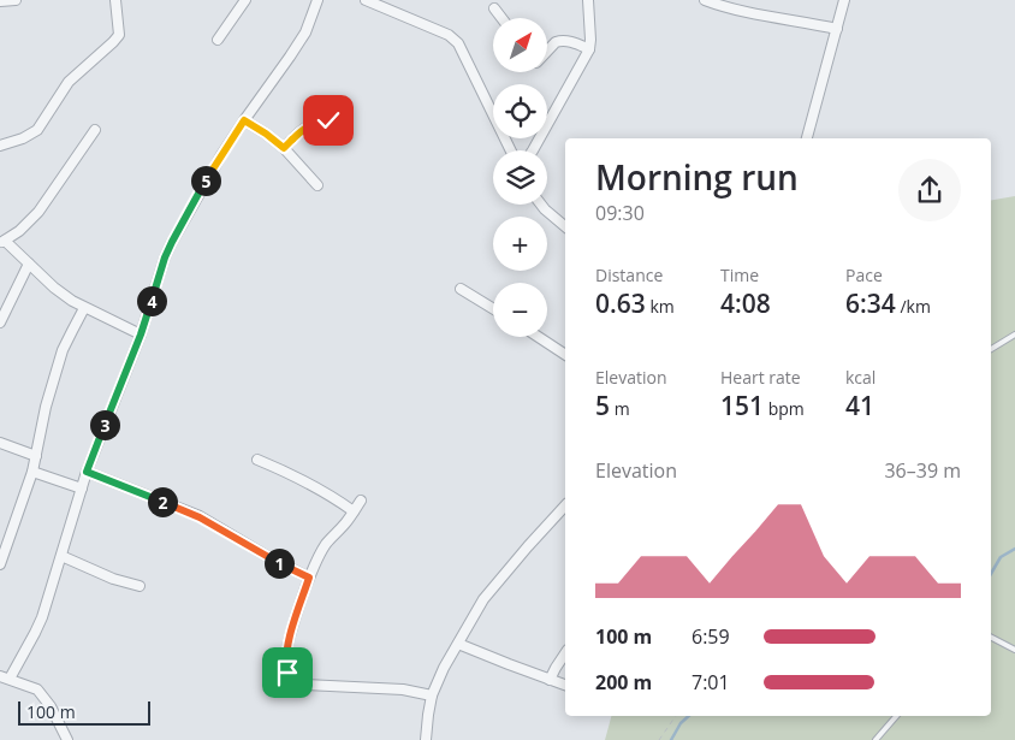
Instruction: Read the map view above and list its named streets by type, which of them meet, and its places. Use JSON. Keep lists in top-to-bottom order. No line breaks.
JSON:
{"scale_bar":"100 m","north":"top right","page":{"map_buttons":["+","−"],"heading":["Morning run","09:30"],"pins":["5","4","3","2","1"],"stats":[["Distance","0.63 km"],["Time","4:08"],["Pace","6:34 /km"],["Elevation","5 m"],["Heart rate","151 bpm"],["kcal","41"]],"chart":["Elevation","36–39 m"],"list":[{"name":"100 m","note":"6:59"},{"name":"200 m","note":"7:01"}],"scale":"100 m"}}
